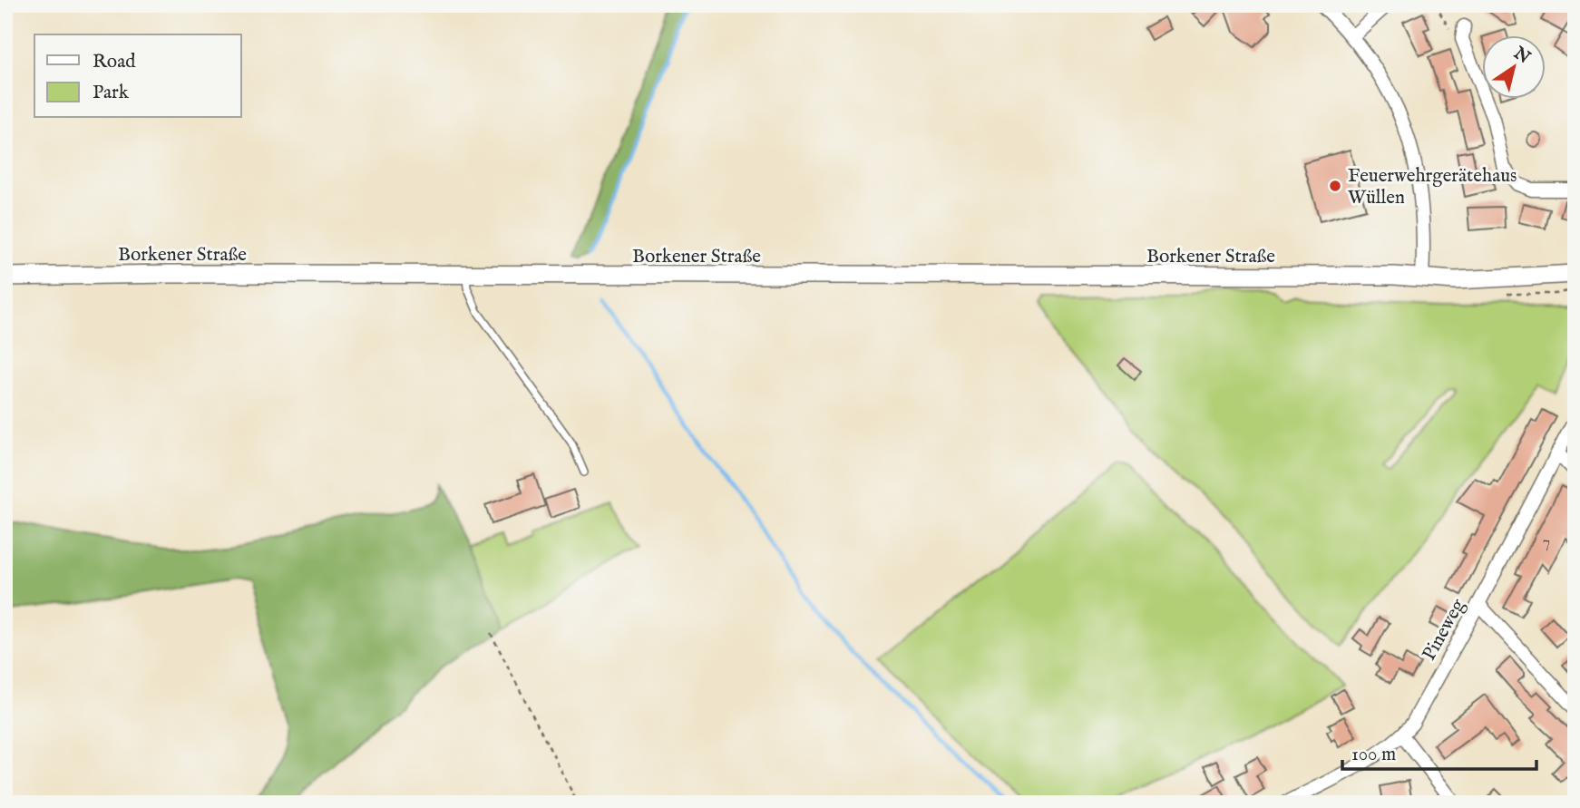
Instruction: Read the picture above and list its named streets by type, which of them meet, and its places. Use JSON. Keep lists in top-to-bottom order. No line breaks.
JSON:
{"streets":{"main road":["Borkener Straße"],"street":["Pineweg"]},"places":["Feuerwehrgerätehaus Wüllen"],"house_numbers":["7"],"legend":["Road","Park"],"scale_bar":"100 m","north":"top right"}
